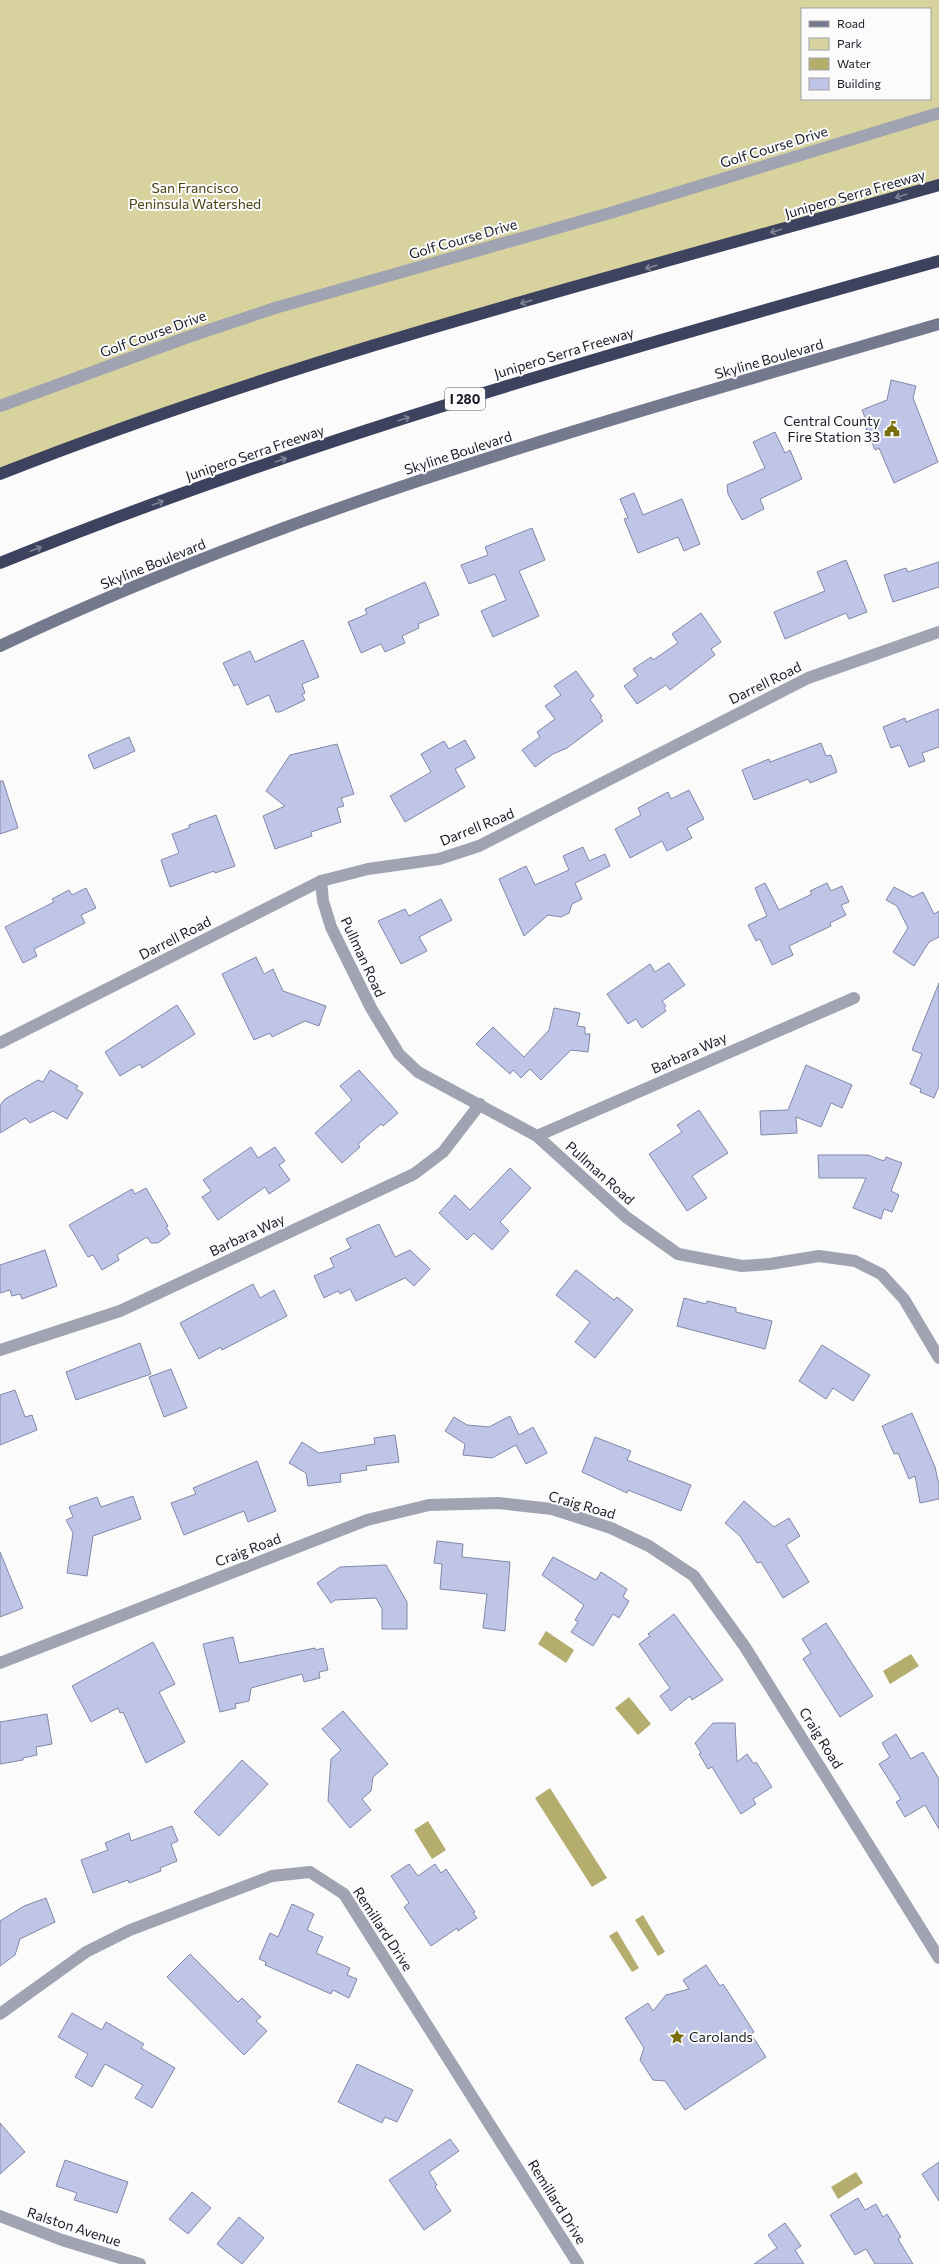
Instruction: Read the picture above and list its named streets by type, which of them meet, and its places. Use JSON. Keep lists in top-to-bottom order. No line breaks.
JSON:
{"streets":{"highway":["Junipero Serra Freeway","I 280"],"main road":["Skyline Boulevard"],"street":["Golf Course Drive","Darrell Road","Pullman Road","Barbara Way","Craig Road","Remillard Drive","Ralston Avenue"]},"crossings":[["Darrell Road","Pullman Road"],["Pullman Road","Barbara Way"]],"parks":["San Francisco Peninsula Watershed"],"places":{"public building":["Central County Fire Station 33"],"place":["Carolands"]},"legend":["Road","Park","Water","Building"]}
